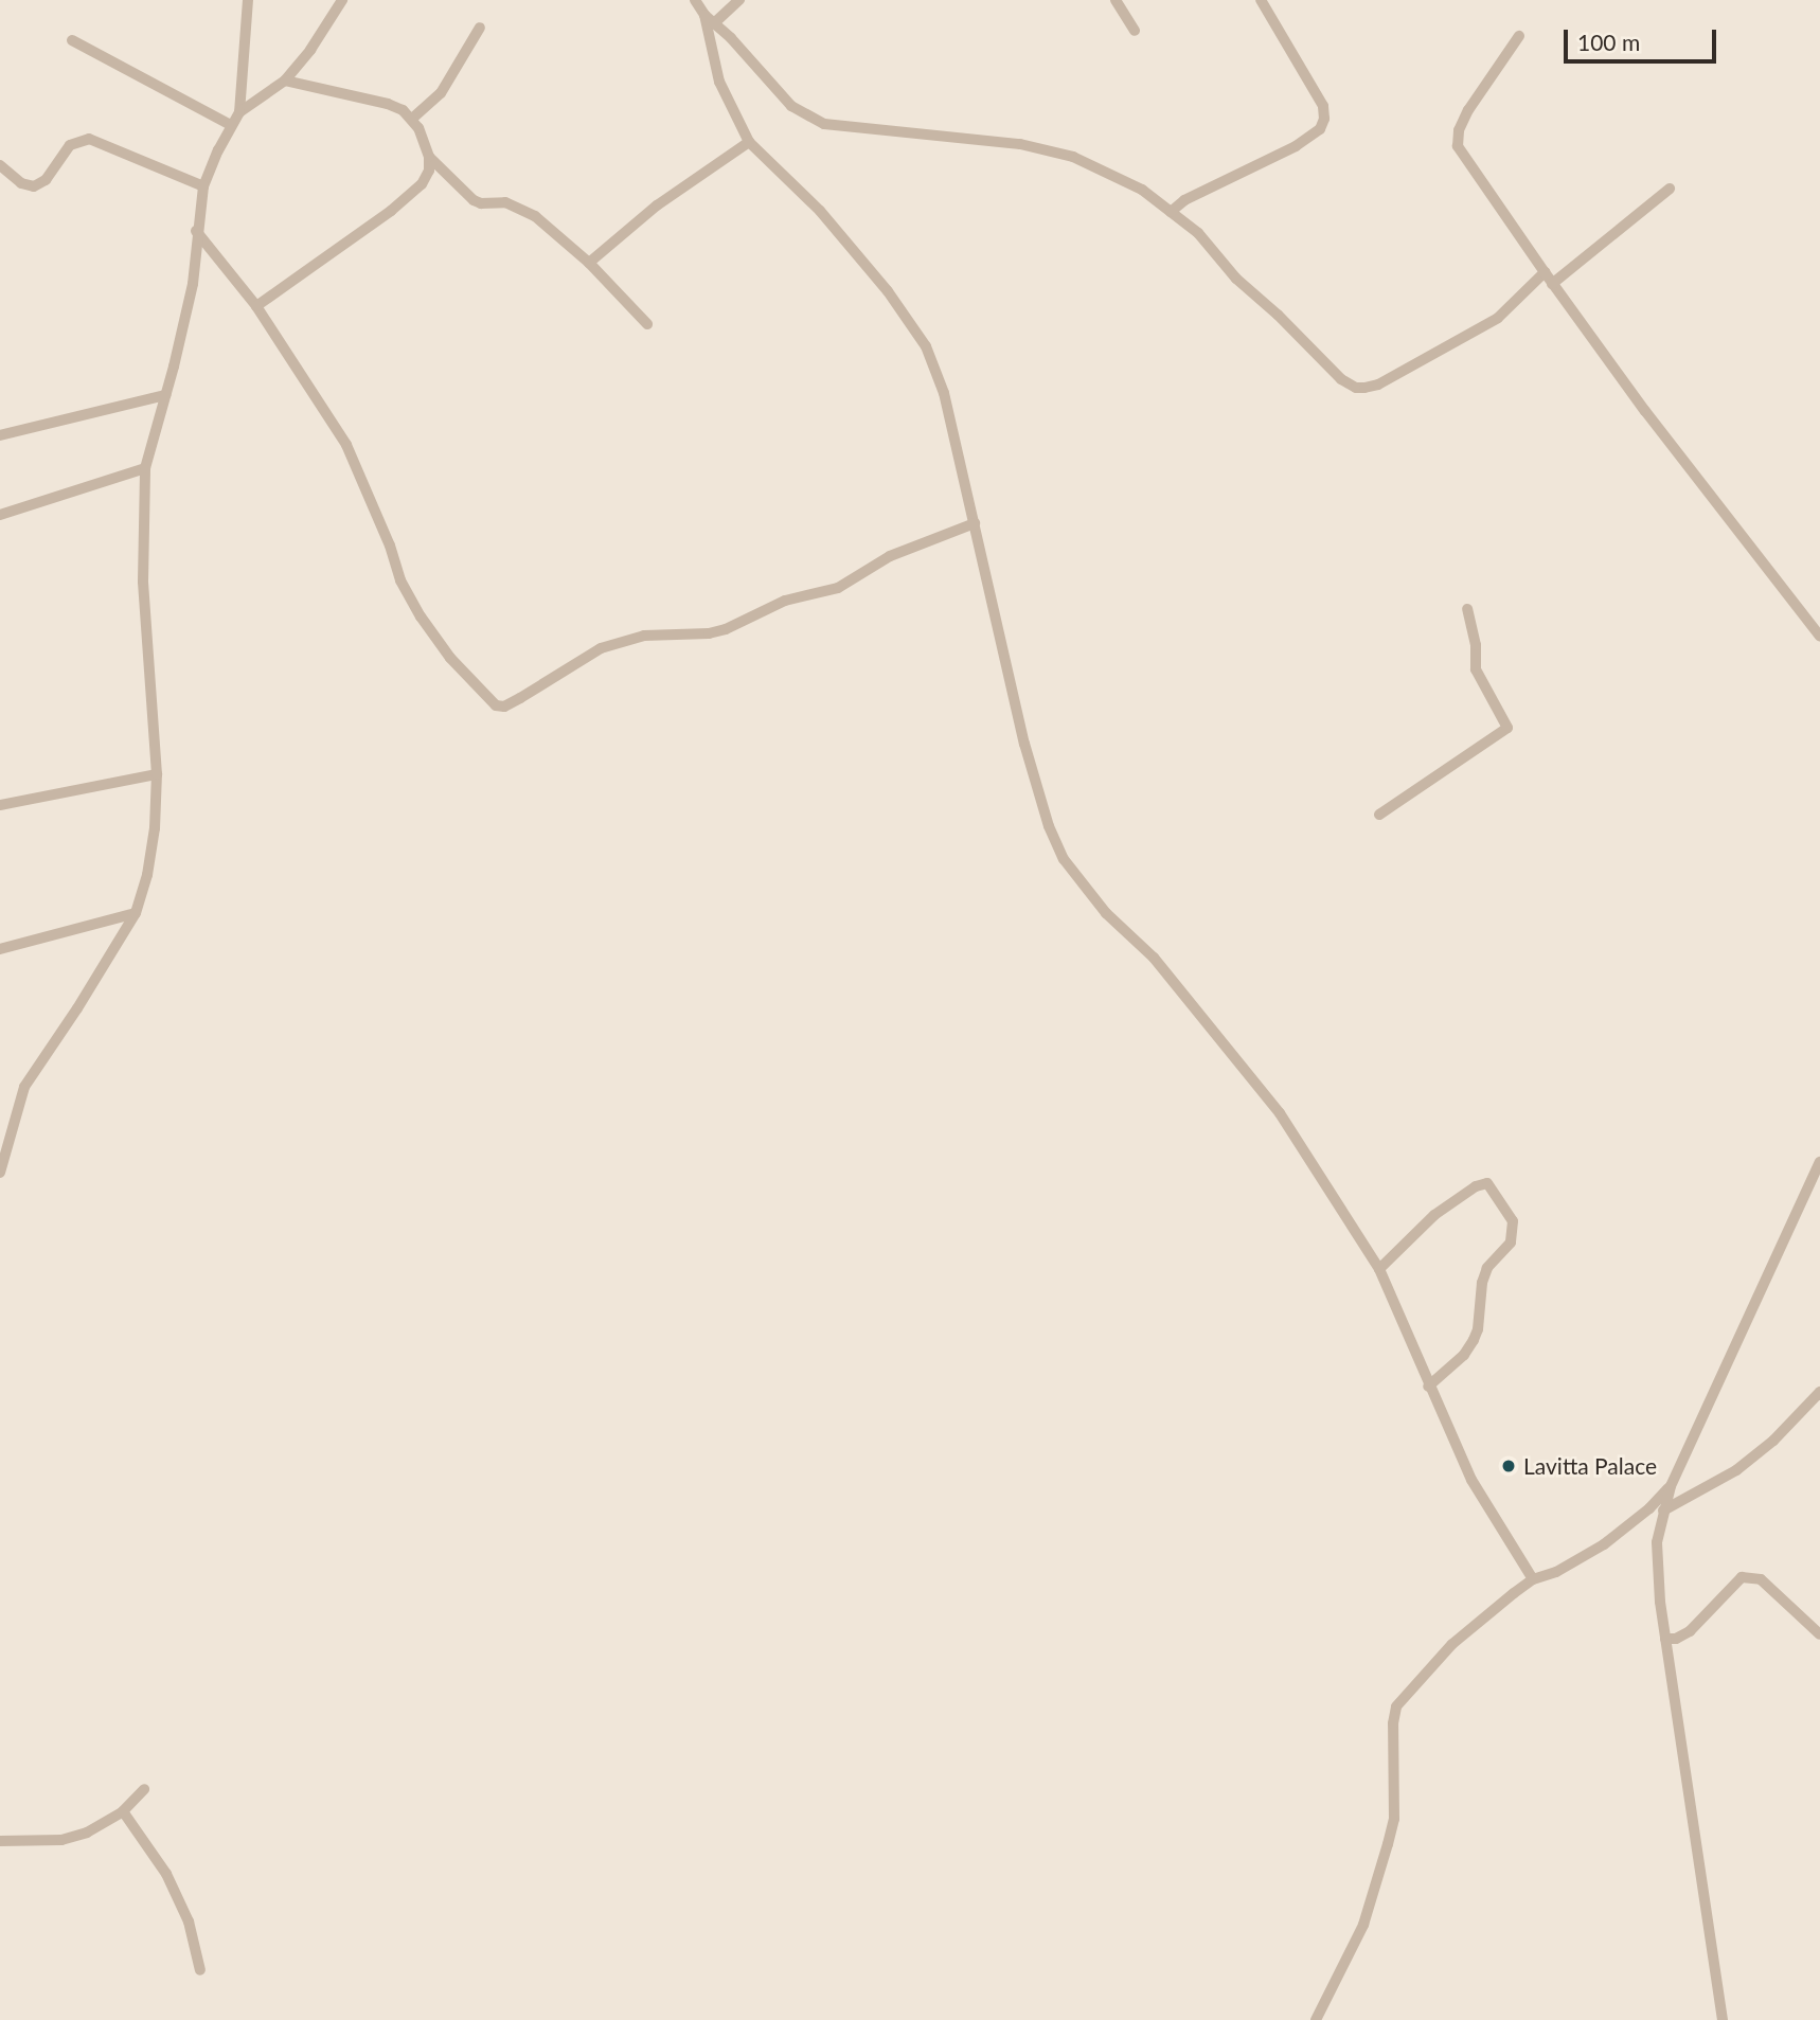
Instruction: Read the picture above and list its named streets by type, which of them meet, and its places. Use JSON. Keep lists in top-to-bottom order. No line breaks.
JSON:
{"places":["Lavitta Palace"],"scale_bar":"100 m"}
